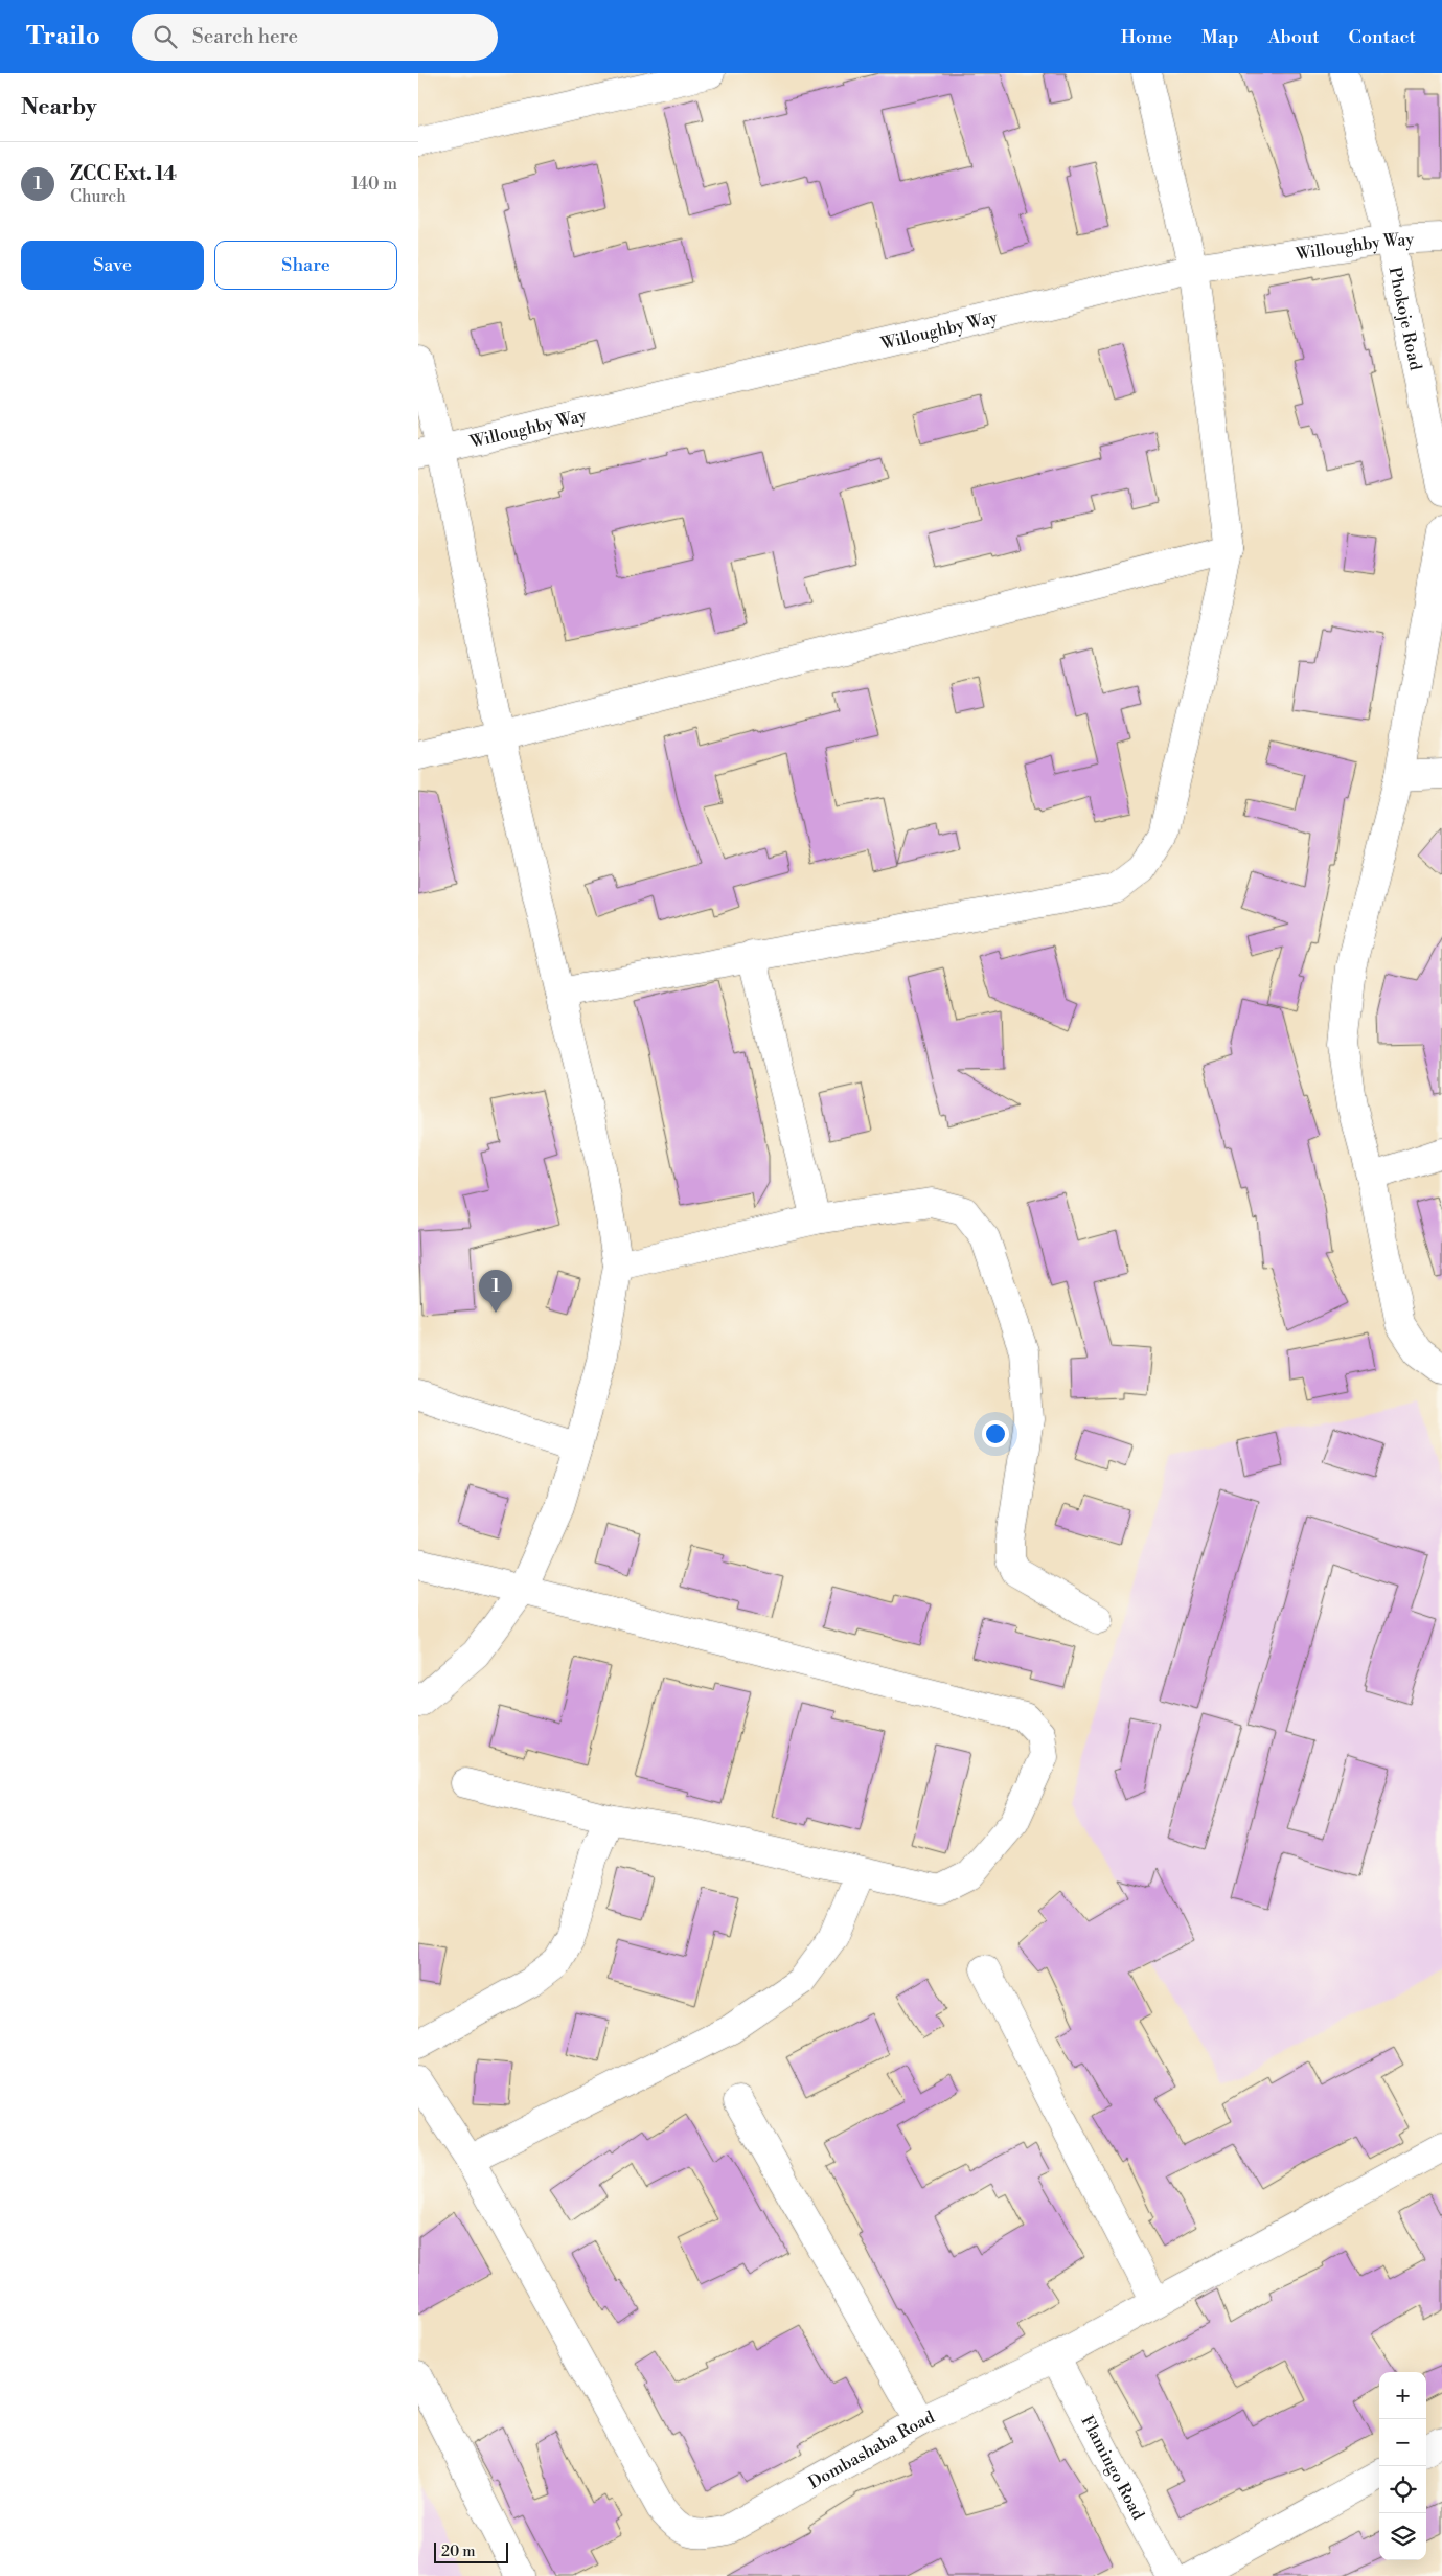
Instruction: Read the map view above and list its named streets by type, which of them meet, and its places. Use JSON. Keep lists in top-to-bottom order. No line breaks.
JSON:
{"streets":{"street":["Willoughby Way","Phokoje Road","Dombashaba Road","Flamingo Road"]},"crossings":[["Willoughby Way","Phokoje Road"],["Dombashaba Road","Flamingo Road"]],"scale_bar":"20 m","page":{"header":"Trailo","search":"Search here","nav":["Home","Map","About","Contact"],"heading":"Nearby","list":[{"mark":"1","name":"ZCC Ext. 14","note":"Church","value":"140 m"}],"buttons":["Save","Share"],"pins":"1","map_buttons":["+","−"],"scale":"20 m"}}
